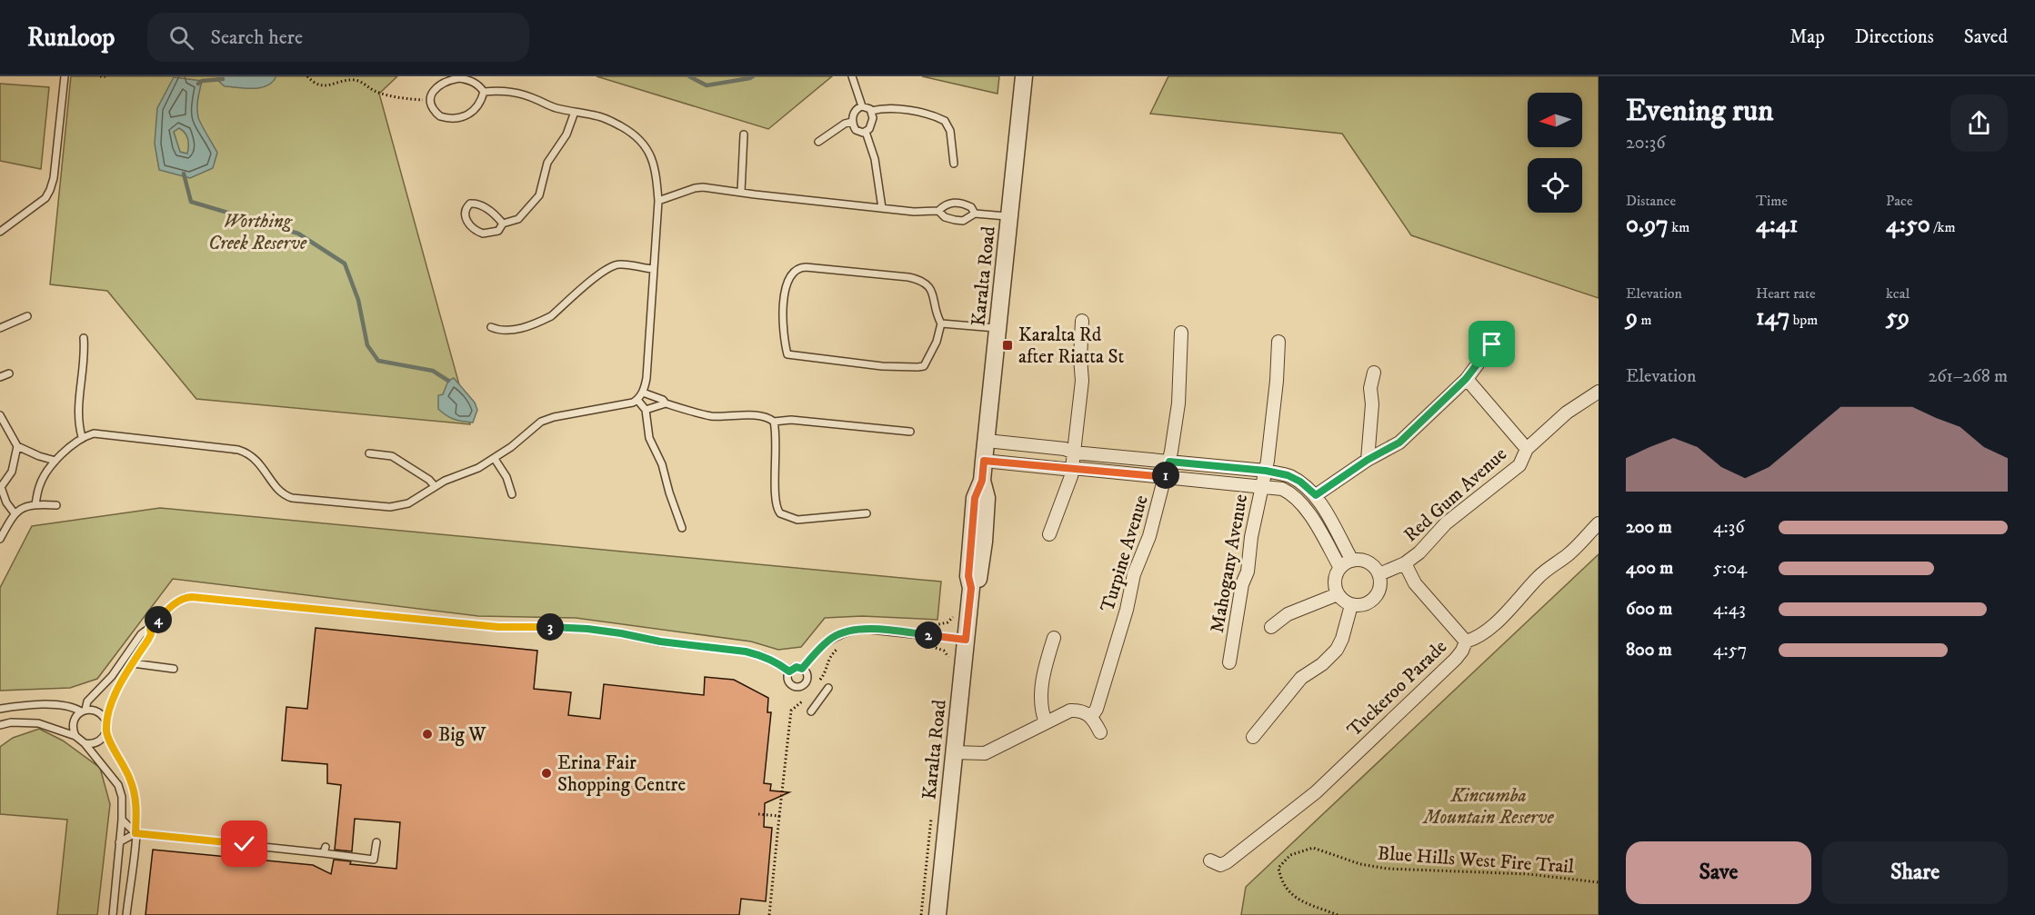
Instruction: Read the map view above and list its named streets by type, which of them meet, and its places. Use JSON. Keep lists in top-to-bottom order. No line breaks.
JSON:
{"streets":{"street":["Karalta Road","Red Gum Avenue","Turpine Avenue","Mahogany Avenue","Tuckeroo Parade"],"path":["Blue Hills West Fire Trail"]},"parks":["Worthing Creek Reserve","Kincumba Mountain Reserve"],"places":{"transit":["Karalta Rd after Riatta St"],"other":["Big W","Erina Fair Shopping Centre"]},"north":"left","page":{"header":"Runloop","search":"Search here","nav":["Map","Directions","Saved"],"heading":["Evening run","20:36"],"stats":[["Distance","0.97 km"],["Time","4:41"],["Pace","4:50 /km"],["Elevation","9 m"],["Heart rate","147 bpm"],["kcal","59"]],"chart":["Elevation","261–268 m"],"pins":["1","4","3","2"],"list":[{"name":"200 m","note":"4:36"},{"name":"400 m","note":"5:04"},{"name":"600 m","note":"4:43"},{"name":"800 m","note":"4:57"}],"buttons":["Save","Share"]}}
